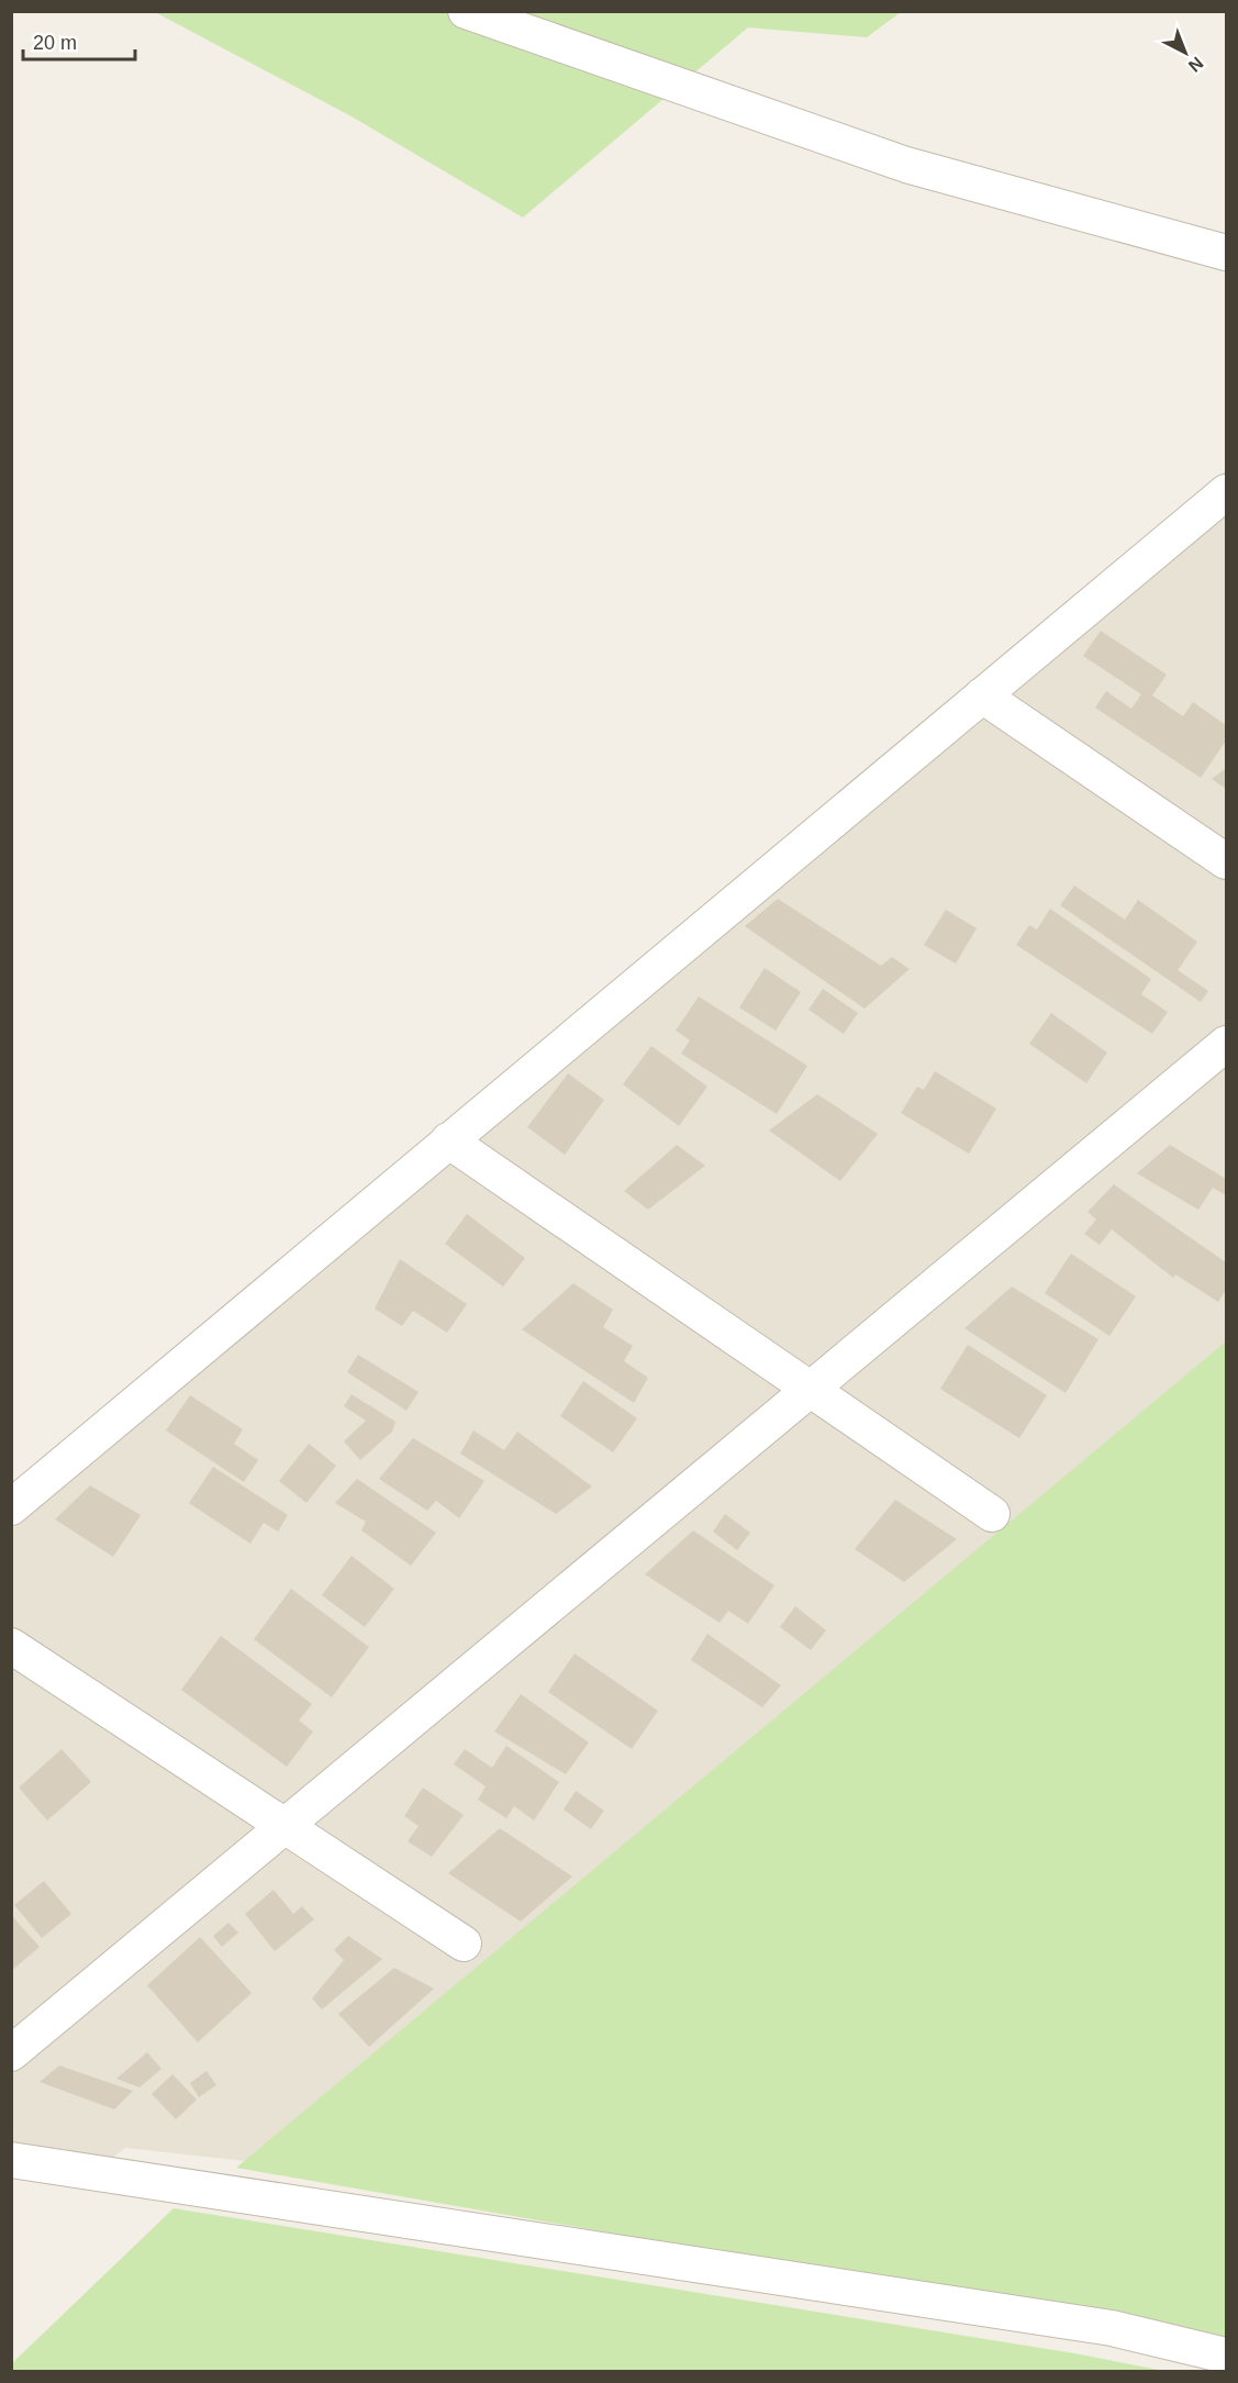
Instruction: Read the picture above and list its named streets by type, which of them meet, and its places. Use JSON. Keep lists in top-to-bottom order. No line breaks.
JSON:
{"scale_bar":"20 m","north":"bottom right"}
